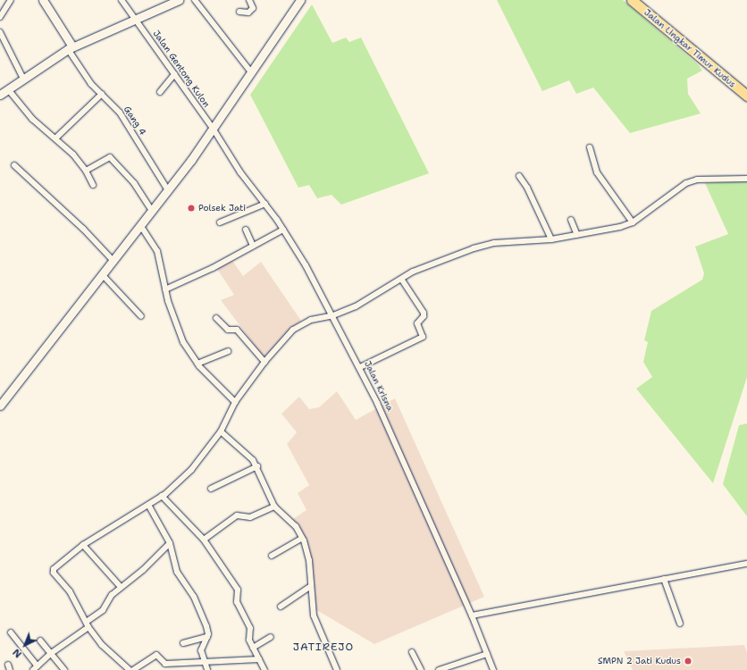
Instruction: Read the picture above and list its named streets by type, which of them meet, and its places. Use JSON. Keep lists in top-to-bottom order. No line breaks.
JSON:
{"streets":{"highway":["Jalan Lingkar Timur Kudus"],"street":["Jalan Gentong Kulon","Gang 4","Jalan Krisna"]},"crossings":[["Jalan Gentong Kulon","Jalan Krisna"]],"districts":["JATIREJO"],"places":["Polsek Jati","SMPN 2 Jati Kudus"],"north":"bottom left"}
